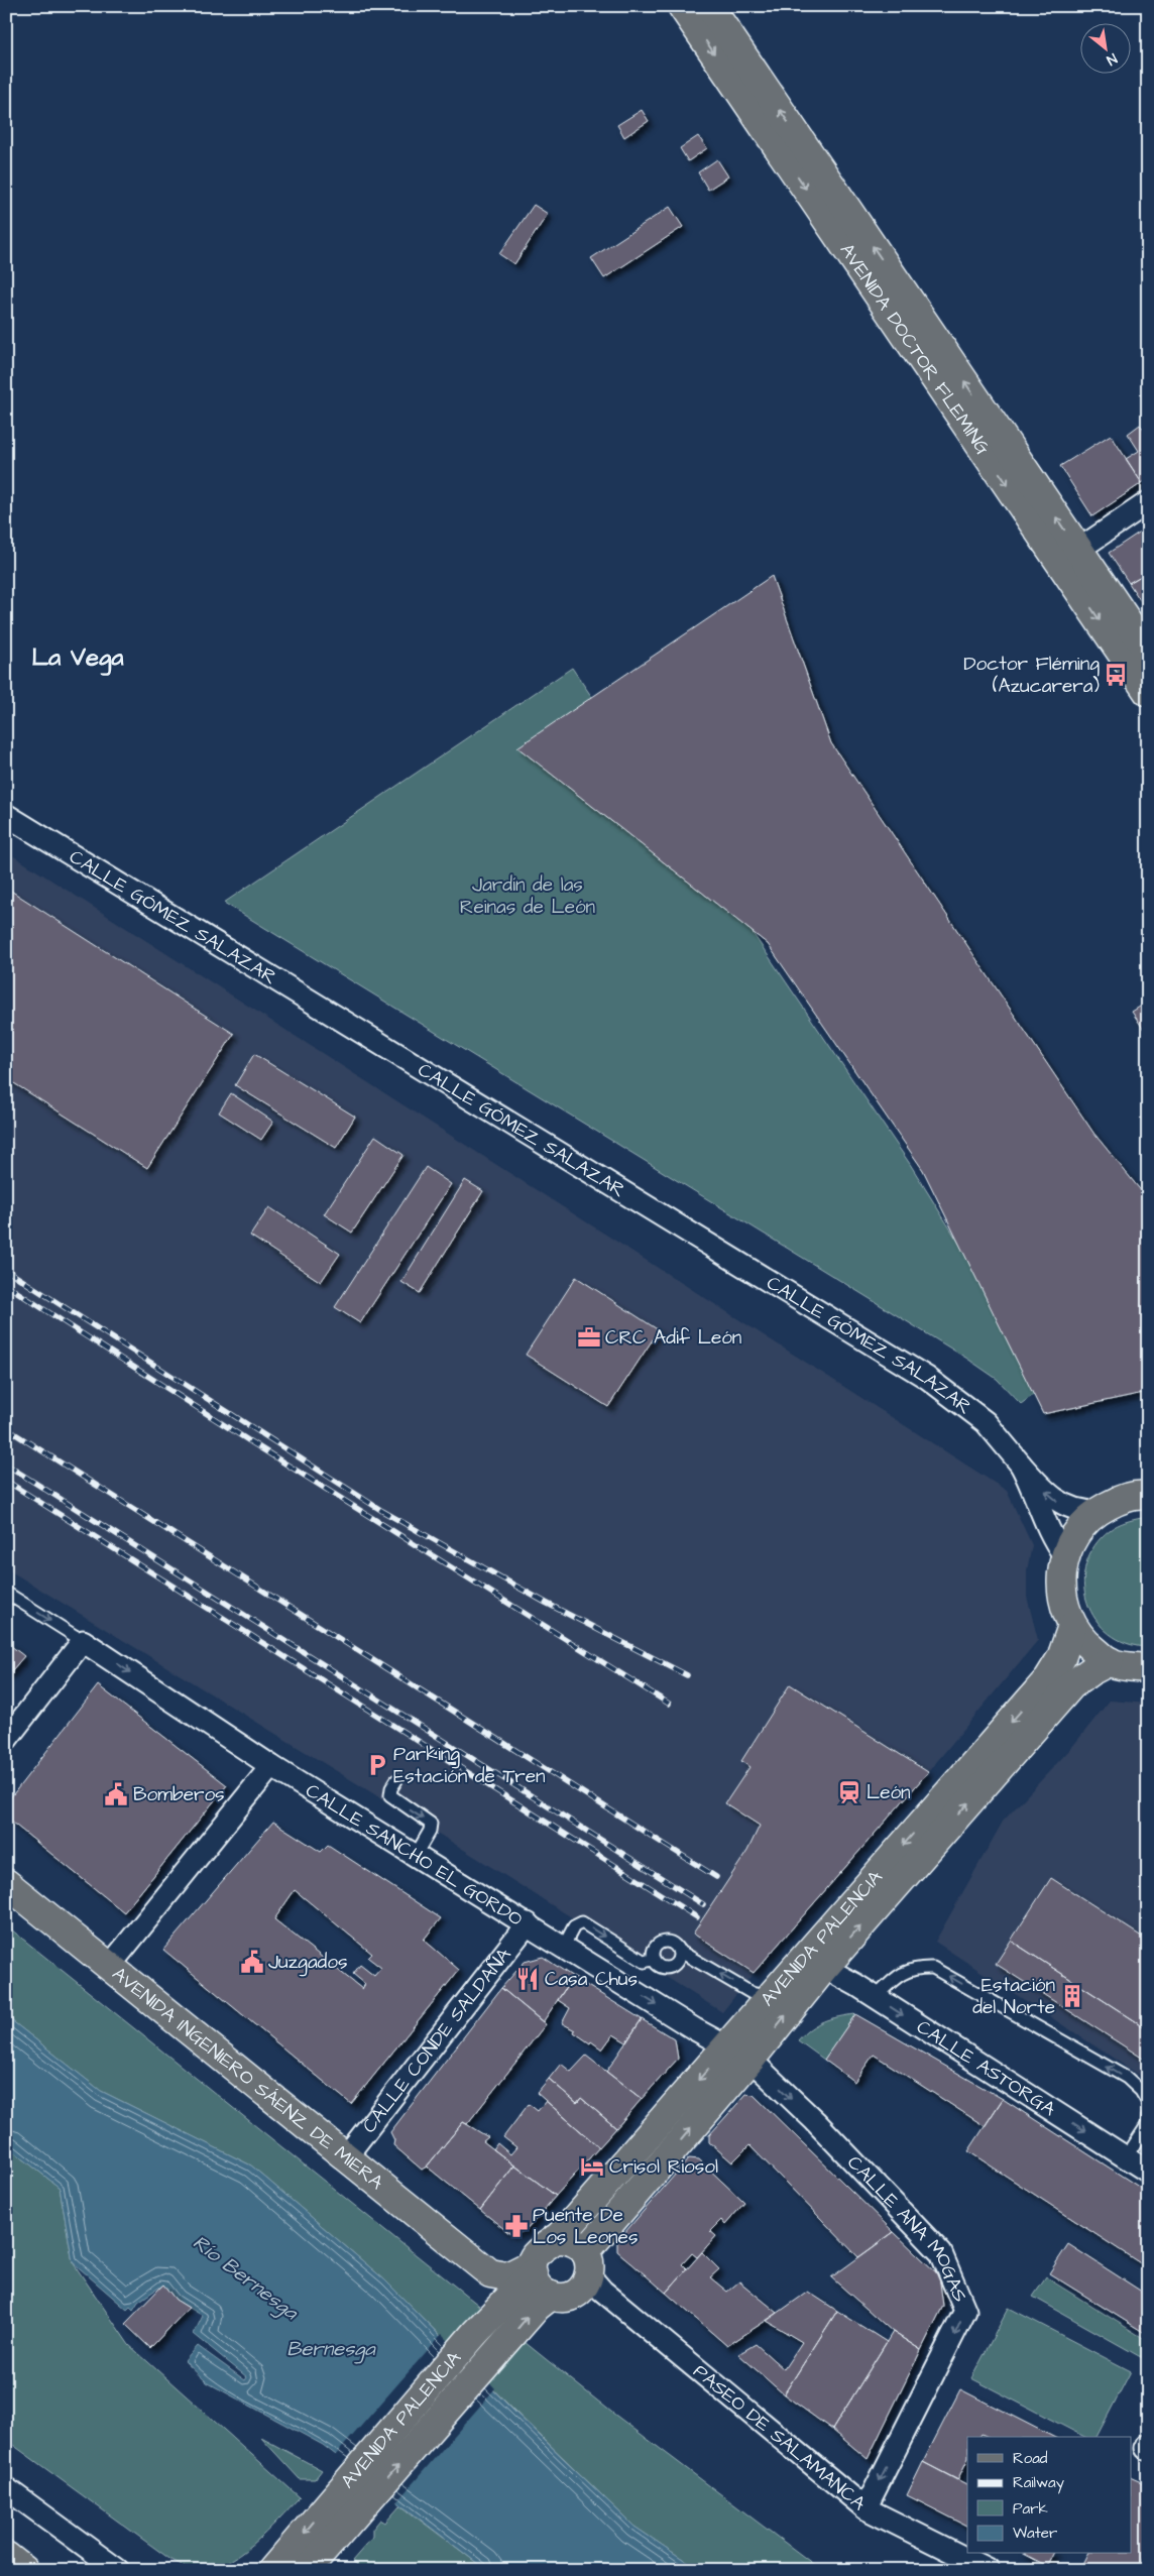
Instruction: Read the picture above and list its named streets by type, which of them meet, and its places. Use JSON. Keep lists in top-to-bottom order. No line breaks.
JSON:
{"streets":{"main road":["AVENIDA DOCTOR FLEMING","AVENIDA PALENCIA","AVENIDA INGENIERO SÁENZ DE MIERA"],"street":["CALLE GÓMEZ SALAZAR","CALLE SANCHO EL GORDO","CALLE CONDE SALDAÑA","CALLE ASTORGA","CALLE ANA MOGAS","PASEO DE SALAMANCA"]},"crossings":[["CALLE SANCHO EL GORDO","AVENIDA PALENCIA"],["CALLE SANCHO EL GORDO","CALLE CONDE SALDAÑA"],["CALLE SANCHO EL GORDO","CALLE ANA MOGAS"],["AVENIDA PALENCIA","CALLE ASTORGA"],["AVENIDA PALENCIA","CALLE ANA MOGAS"],["AVENIDA PALENCIA","PASEO DE SALAMANCA"],["CALLE CONDE SALDAÑA","AVENIDA INGENIERO SÁENZ DE MIERA"],["CALLE ANA MOGAS","PASEO DE SALAMANCA"]],"one_way":["CALLE SANCHO EL GORDO","CALLE ASTORGA","CALLE ANA MOGAS"],"districts":["La Vega"],"water":["Río Bernesga","Bernesga"],"parks":["Jardín de las Reinas de León"],"places":{"bus stop":["Doctor Fléming (Azucarera)"],"office":["CRC Adif León"],"parking":["Parking Estación de Tren"],"station":["León"],"public building":["Bomberos","Juzgados"],"restaurant":["Casa Chus"],"building":["Estación del Norte"],"hotel":["Crisol Riosol"],"pharmacy":["Puente De Los Leones"]},"legend":["Road","Railway","Park","Water"],"north":"bottom right"}
